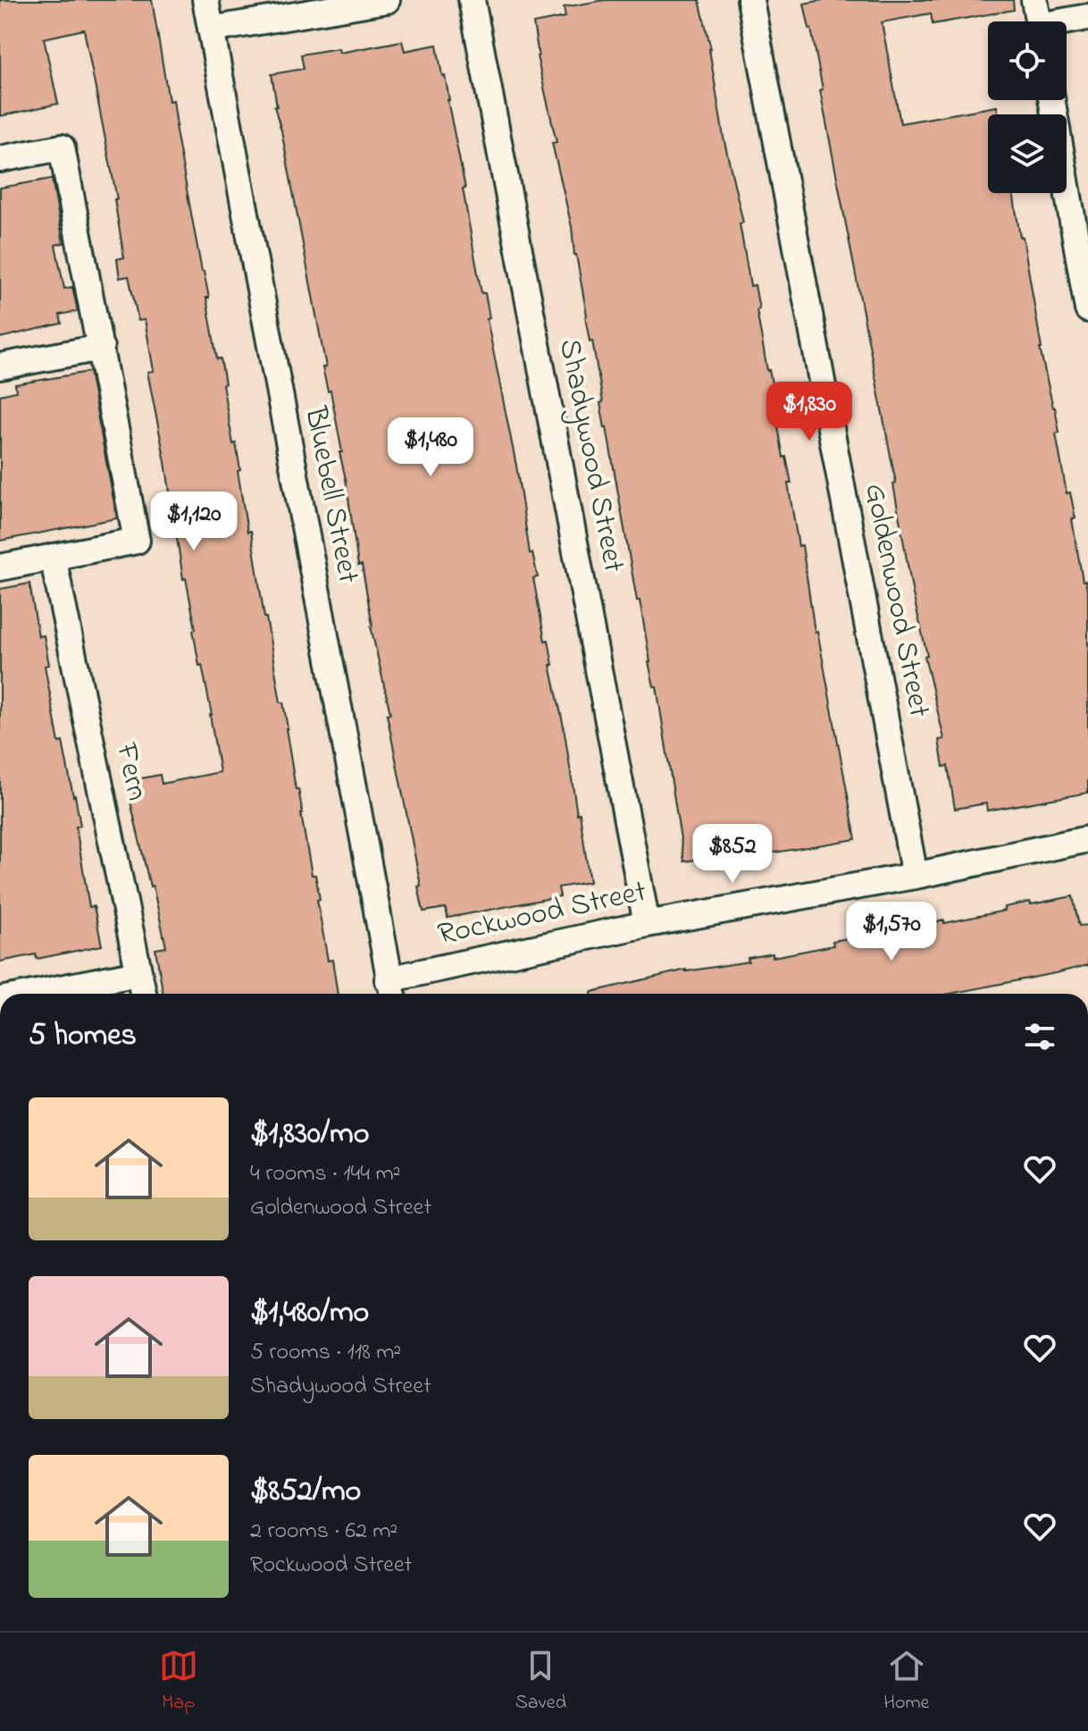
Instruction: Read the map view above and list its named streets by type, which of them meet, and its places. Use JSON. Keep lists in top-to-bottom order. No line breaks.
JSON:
{"streets":{"street":["Shadywood Street","Bluebell Street","Goldenwood Street","Fern","Rockwood Street"]},"crossings":[["Shadywood Street","Rockwood Street"],["Bluebell Street","Rockwood Street"],["Goldenwood Street","Rockwood Street"]],"page":{"price":["$1,830","$1,480","$1,120","$852","$1,570"],"heading":"5 homes","list":[{"name":"$1,830/mo","note":"4 rooms · 144 m² · Goldenwood Street"},{"name":"$1,480/mo","note":"5 rooms · 118 m² · Shadywood Street"},{"name":"$852/mo","note":"2 rooms · 62 m² · Rockwood Street"}],"tabs":["Map","Saved","Home"]}}
